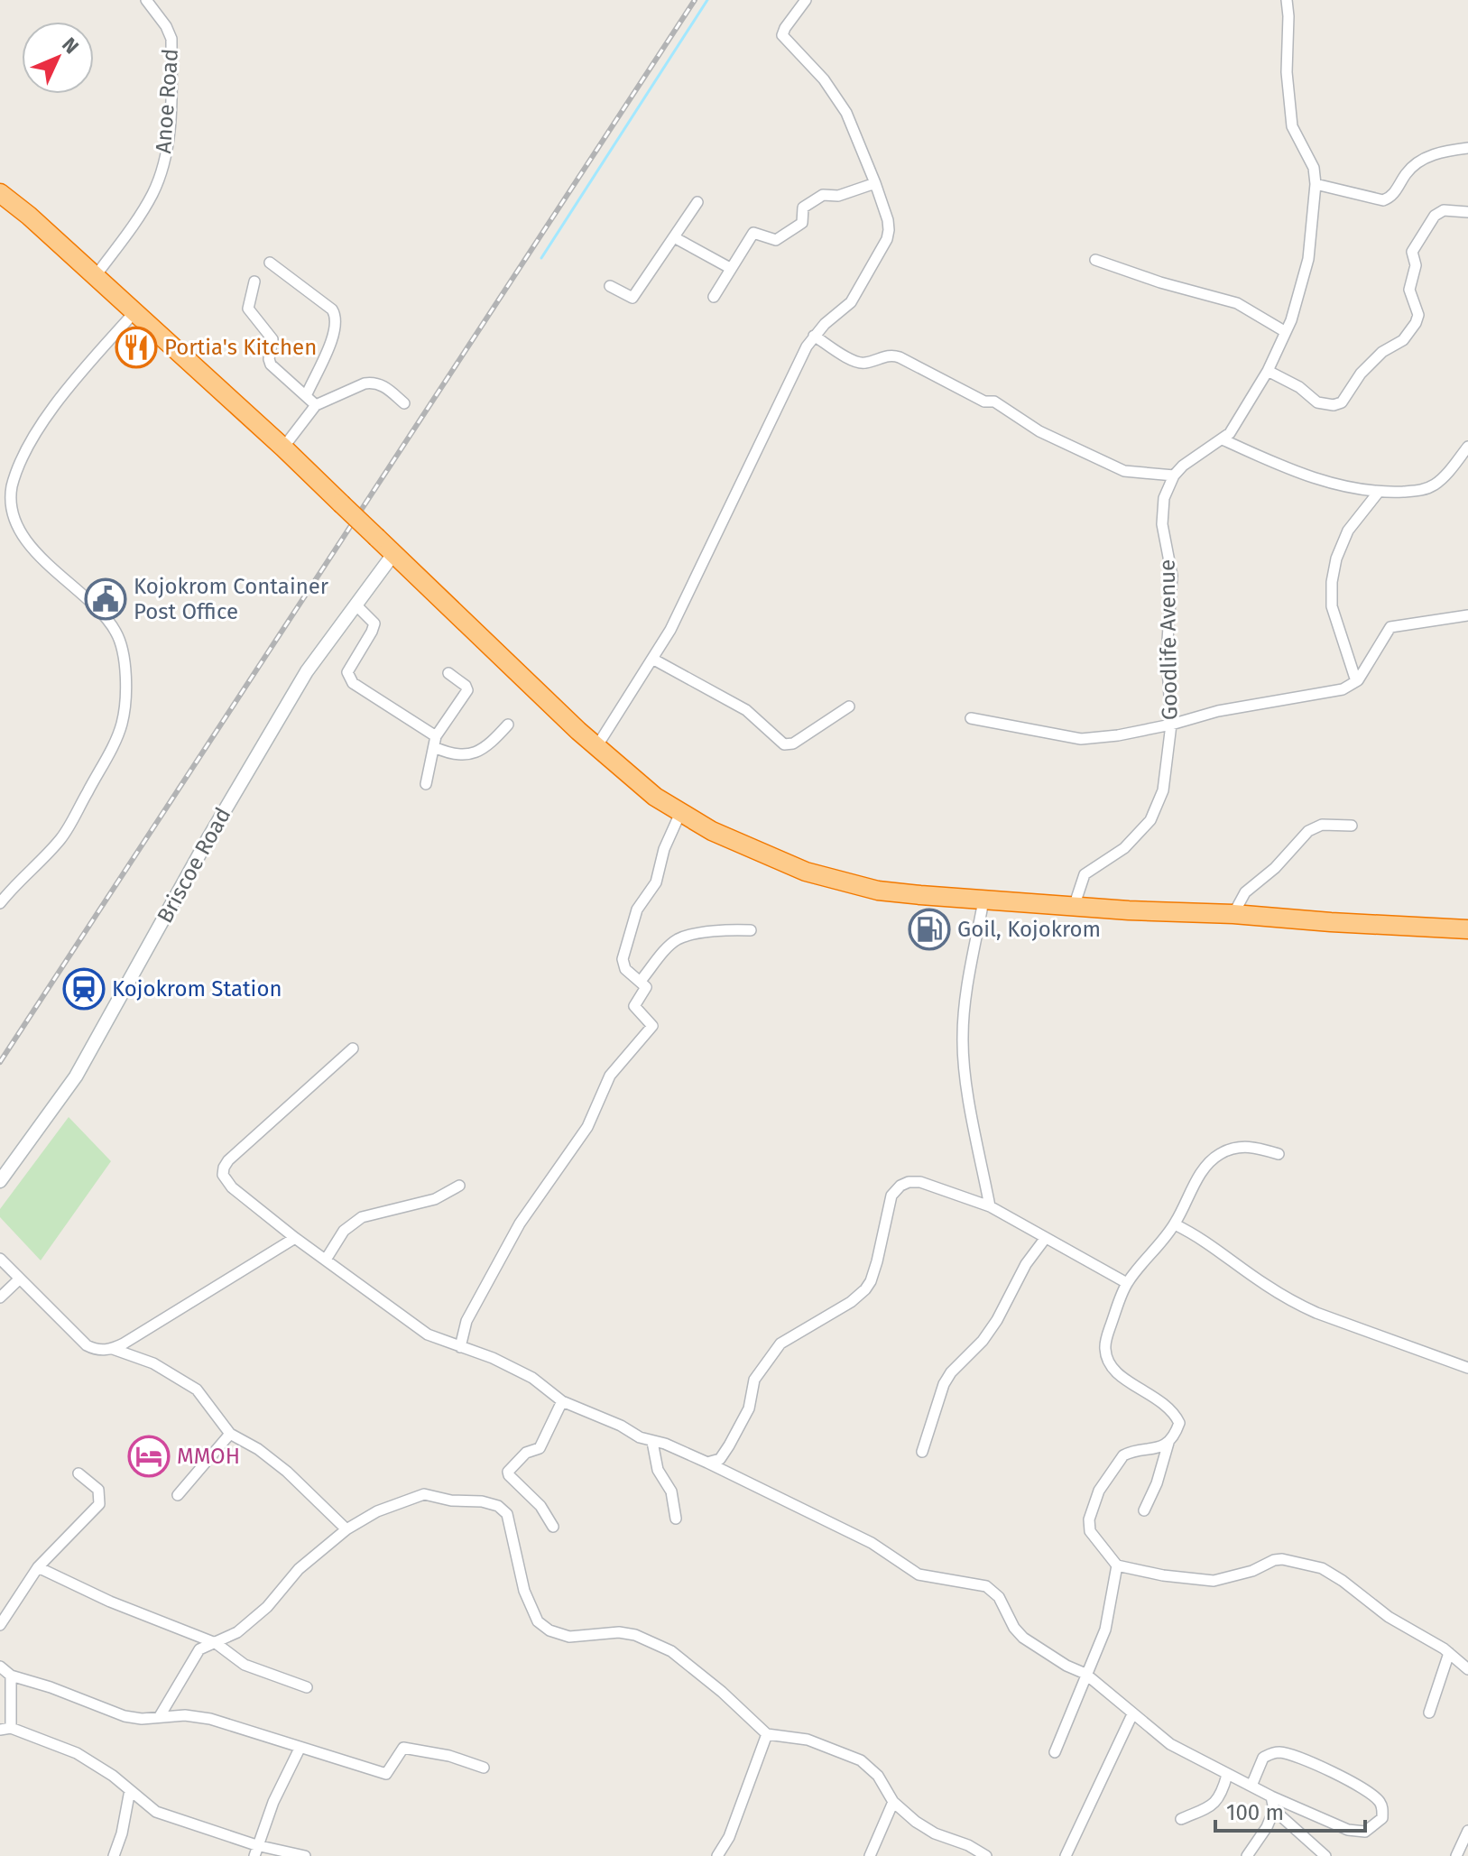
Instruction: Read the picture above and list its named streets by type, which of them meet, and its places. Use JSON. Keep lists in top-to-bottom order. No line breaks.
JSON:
{"streets":{"street":["Anoe Road","Goodlife Avenue","Briscoe Road"]},"places":{"restaurant":["Portia's Kitchen"],"public building":["Kojokrom Container Post Office"],"fuel station":["Goil, Kojokrom"],"station":["Kojokrom Station"],"hotel":["MMOH"]},"scale_bar":"100 m","north":"top right"}
